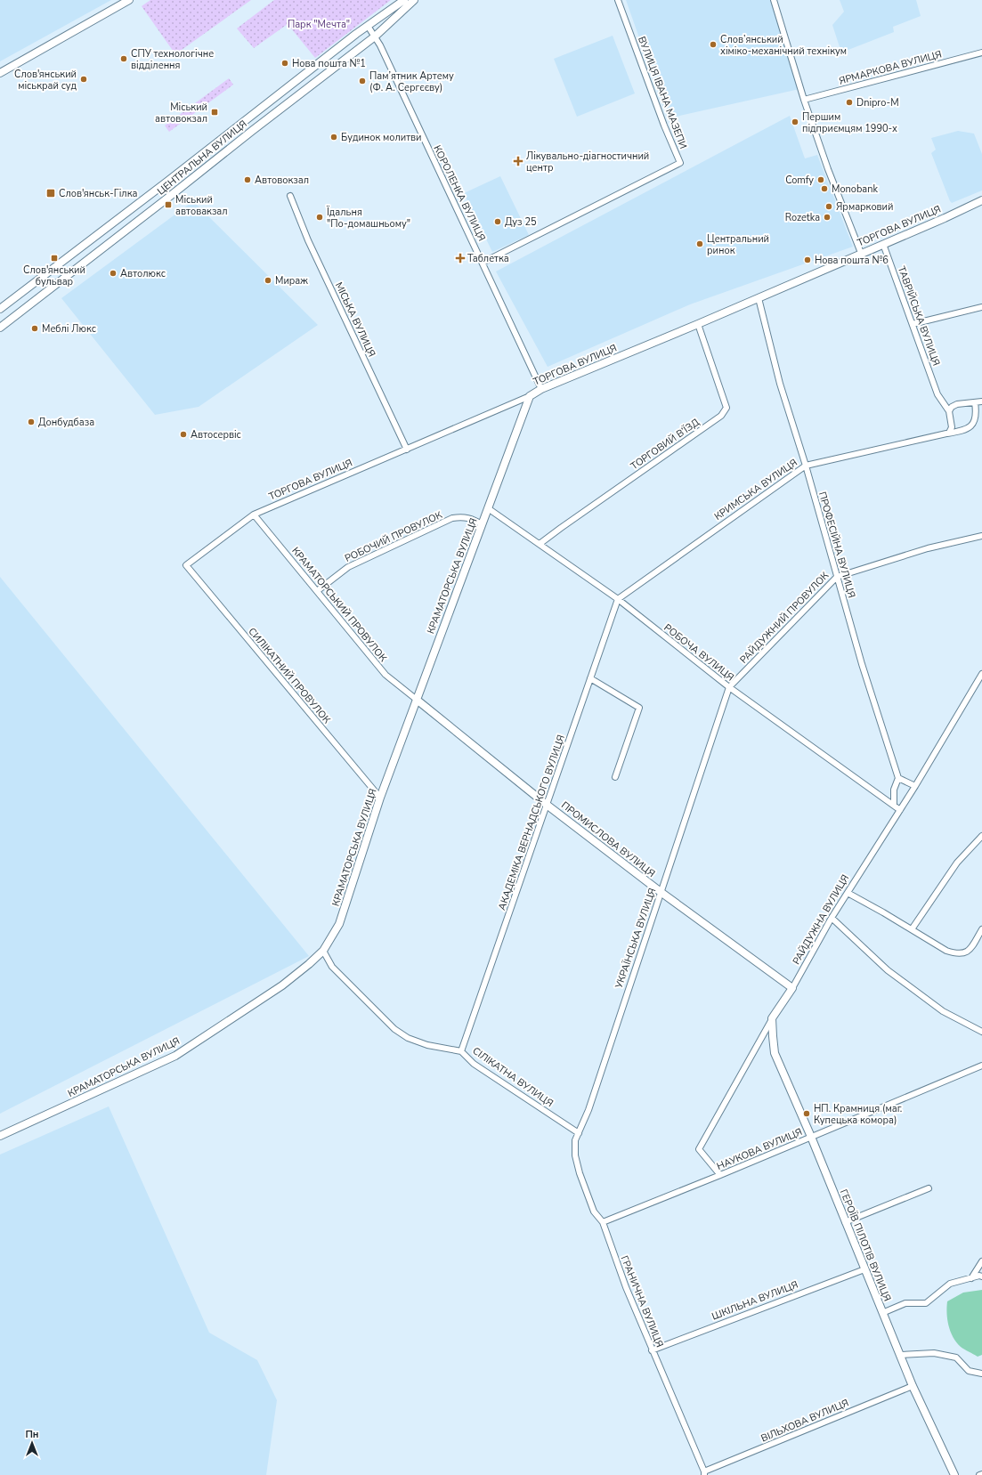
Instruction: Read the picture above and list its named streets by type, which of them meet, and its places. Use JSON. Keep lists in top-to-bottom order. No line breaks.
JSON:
{"streets":{"street":["ЯРМАРКОВА ВУЛИЦЯ","ВУЛИЦЯ ІВАНА МАЗЕПИ","ЦЕНТРАЛЬНА ВУЛИЦЯ","КОРОЛЕНКА ВУЛИЦЯ","ТОРГОВА ВУЛИЦЯ","ТАВРІЙСЬКА ВУЛИЦЯ","МІСЬКА ВУЛИЦЯ","ТОРГОВИЙ В’ЇЗД","КРИМСЬКА ВУЛИЦЯ","РОБОЧИЙ ПРОВУЛОК","ПРОФЕСІЙНА ВУЛИЦЯ","КРАМАТОРСЬКА ВУЛИЦЯ","КРАМАТОРСЬКИЙ ПРОВУЛОК","РАЙДУЖНИЙ ПРОВУЛОК","РОБОЧА ВУЛИЦЯ","СИЛІКАТНИЙ ПРОВУЛОК","АКАДЕМІКА ВЕРНАДСЬКОГО ВУЛИЦЯ","ПРОМИСЛОВА ВУЛИЦЯ","РАЙДУЖНА ВУЛИЦЯ","УКРАЇНСЬКА ВУЛИЦЯ","СІЛІКАТНА ВУЛИЦЯ","НАУКОВА ВУЛИЦЯ","ГЕРОЇВ ПІЛОТІВ ВУЛИЦЯ","ШКІЛЬНА ВУЛИЦЯ","ГРАНИЧНА ВУЛИЦЯ","ВІЛЬХОВА ВУЛИЦЯ"]},"crossings":[["ВУЛИЦЯ ІВАНА МАЗЕПИ","КОРОЛЕНКА ВУЛИЦЯ"],["ЦЕНТРАЛЬНА ВУЛИЦЯ","КОРОЛЕНКА ВУЛИЦЯ"],["КОРОЛЕНКА ВУЛИЦЯ","ТОРГОВА ВУЛИЦЯ"],["ТОРГОВА ВУЛИЦЯ","ТАВРІЙСЬКА ВУЛИЦЯ"],["ТОРГОВА ВУЛИЦЯ","МІСЬКА ВУЛИЦЯ"],["ТОРГОВА ВУЛИЦЯ","ТОРГОВИЙ В’ЇЗД"],["ТОРГОВА ВУЛИЦЯ","ПРОФЕСІЙНА ВУЛИЦЯ"],["ТОРГОВА ВУЛИЦЯ","КРАМАТОРСЬКА ВУЛИЦЯ"],["ТОРГОВА ВУЛИЦЯ","КРАМАТОРСЬКИЙ ПРОВУЛОК"],["ТОРГОВА ВУЛИЦЯ","СИЛІКАТНИЙ ПРОВУЛОК"],["ТОРГОВИЙ В’ЇЗД","РОБОЧА ВУЛИЦЯ"],["КРИМСЬКА ВУЛИЦЯ","ПРОФЕСІЙНА ВУЛИЦЯ"],["КРИМСЬКА ВУЛИЦЯ","РОБОЧА ВУЛИЦЯ"],["КРИМСЬКА ВУЛИЦЯ","АКАДЕМІКА ВЕРНАДСЬКОГО ВУЛИЦЯ"],["РОБОЧИЙ ПРОВУЛОК","КРАМАТОРСЬКА ВУЛИЦЯ"],["РОБОЧИЙ ПРОВУЛОК","КРАМАТОРСЬКИЙ ПРОВУЛОК"],["ПРОФЕСІЙНА ВУЛИЦЯ","РАЙДУЖНИЙ ПРОВУЛОК"],["КРАМАТОРСЬКА ВУЛИЦЯ","КРАМАТОРСЬКИЙ ПРОВУЛОК"],["КРАМАТОРСЬКА ВУЛИЦЯ","РОБОЧА ВУЛИЦЯ"],["КРАМАТОРСЬКА ВУЛИЦЯ","СИЛІКАТНИЙ ПРОВУЛОК"],["КРАМАТОРСЬКА ВУЛИЦЯ","ПРОМИСЛОВА ВУЛИЦЯ"],["КРАМАТОРСЬКА ВУЛИЦЯ","СІЛІКАТНА ВУЛИЦЯ"],["КРАМАТОРСЬКИЙ ПРОВУЛОК","ПРОМИСЛОВА ВУЛИЦЯ"],["РАЙДУЖНИЙ ПРОВУЛОК","РОБОЧА ВУЛИЦЯ"],["РАЙДУЖНИЙ ПРОВУЛОК","УКРАЇНСЬКА ВУЛИЦЯ"],["РОБОЧА ВУЛИЦЯ","АКАДЕМІКА ВЕРНАДСЬКОГО ВУЛИЦЯ"],["РОБОЧА ВУЛИЦЯ","РАЙДУЖНА ВУЛИЦЯ"],["РОБОЧА ВУЛИЦЯ","УКРАЇНСЬКА ВУЛИЦЯ"],["АКАДЕМІКА ВЕРНАДСЬКОГО ВУЛИЦЯ","ПРОМИСЛОВА ВУЛИЦЯ"],["АКАДЕМІКА ВЕРНАДСЬКОГО ВУЛИЦЯ","СІЛІКАТНА ВУЛИЦЯ"],["ПРОМИСЛОВА ВУЛИЦЯ","РАЙДУЖНА ВУЛИЦЯ"],["ПРОМИСЛОВА ВУЛИЦЯ","УКРАЇНСЬКА ВУЛИЦЯ"],["РАЙДУЖНА ВУЛИЦЯ","НАУКОВА ВУЛИЦЯ"],["РАЙДУЖНА ВУЛИЦЯ","ГЕРОЇВ ПІЛОТІВ ВУЛИЦЯ"],["УКРАЇНСЬКА ВУЛИЦЯ","СІЛІКАТНА ВУЛИЦЯ"],["УКРАЇНСЬКА ВУЛИЦЯ","ГРАНИЧНА ВУЛИЦЯ"],["СІЛІКАТНА ВУЛИЦЯ","ГРАНИЧНА ВУЛИЦЯ"],["НАУКОВА ВУЛИЦЯ","ГЕРОЇВ ПІЛОТІВ ВУЛИЦЯ"],["НАУКОВА ВУЛИЦЯ","ГРАНИЧНА ВУЛИЦЯ"],["ГЕРОЇВ ПІЛОТІВ ВУЛИЦЯ","ШКІЛЬНА ВУЛИЦЯ"],["ГЕРОЇВ ПІЛОТІВ ВУЛИЦЯ","ВІЛЬХОВА ВУЛИЦЯ"],["ШКІЛЬНА ВУЛИЦЯ","ГРАНИЧНА ВУЛИЦЯ"],["ГРАНИЧНА ВУЛИЦЯ","ВІЛЬХОВА ВУЛИЦЯ"]],"parks":["Парк \"Мечта\""],"places":{"other":["Слов’янський хіміко-механічний технікум","СПУ технологічне відділення","Нова пошта №1","Слов'янський міськрай суд","Пам’ятник Артему (Ф. А. Сергєєву)","Dnipro-M","Першим підприємцям 1990-х","Будинок молитви","Автовокзал","Comfy","Monobank","Ярмарковий","Їдальня \"По-домашньому\"","Rozetka","Дуз 25","Центральний ринок","Нова пошта №6","Автолюкс","Мираж","Меблі Люкс","Донбудбаза","Автосервіс","НП. Крамниця (маг. Купецька комора)"],"transit":["Міський автовокзал","Слов'янськ-Гілка","Міський автовакзал","Слов'янський бульвар"],"health":["Лікувально-діагностичний центр","Таблетка"]},"north":"top"}
